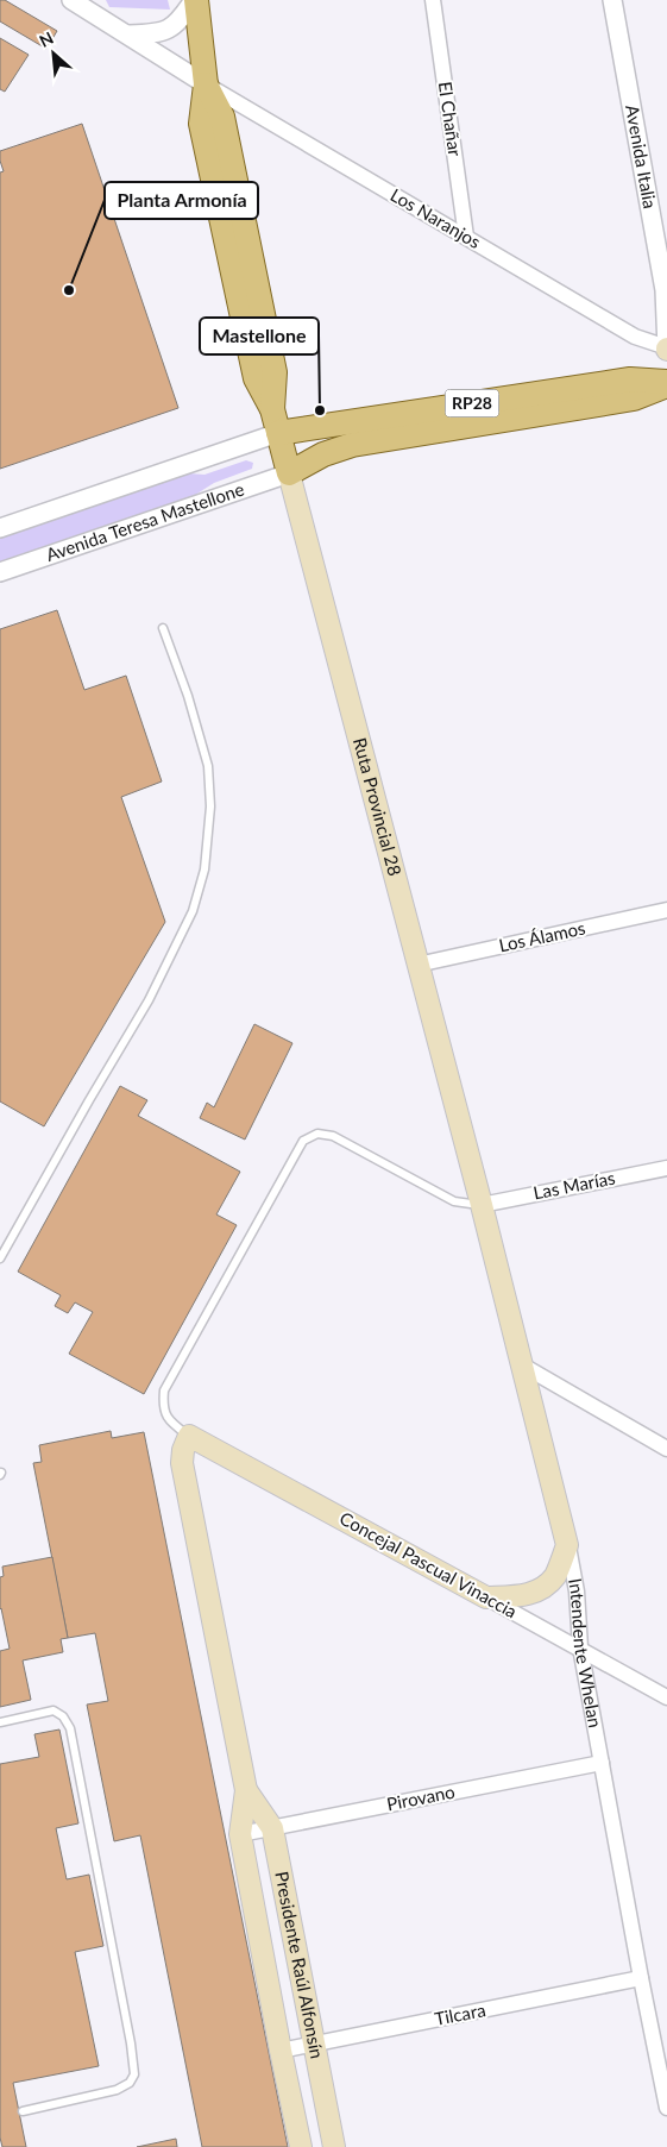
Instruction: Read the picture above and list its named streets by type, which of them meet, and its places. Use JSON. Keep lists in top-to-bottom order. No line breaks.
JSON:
{"streets":{"main road":["RP28","Ruta Provincial 28","Concejal Pascual Vinaccia","Intendente Whelan","Presidente Raúl Alfonsín"],"street":["El Chañar","Avenida Italia","Los Naranjos","Avenida Teresa Mastellone","Los Álamos","Las Marías","Pirovano","Tilcara"]},"crossings":[["El Chañar","Los Naranjos"],["Avenida Italia","Los Naranjos"],["Los Naranjos","Ruta Provincial 28"],["RP28","Avenida Teresa Mastellone"],["RP28","Ruta Provincial 28"],["Avenida Teresa Mastellone","Ruta Provincial 28"],["Ruta Provincial 28","Los Álamos"],["Ruta Provincial 28","Las Marías"],["Ruta Provincial 28","Intendente Whelan"],["Las Marías","Intendente Whelan"],["Concejal Pascual Vinaccia","Intendente Whelan"],["Concejal Pascual Vinaccia","Presidente Raúl Alfonsín"],["Intendente Whelan","Pirovano"],["Intendente Whelan","Tilcara"],["Pirovano","Presidente Raúl Alfonsín"],["Presidente Raúl Alfonsín","Tilcara"]],"places":["Planta Armonía","Mastellone"],"north":"top left"}
